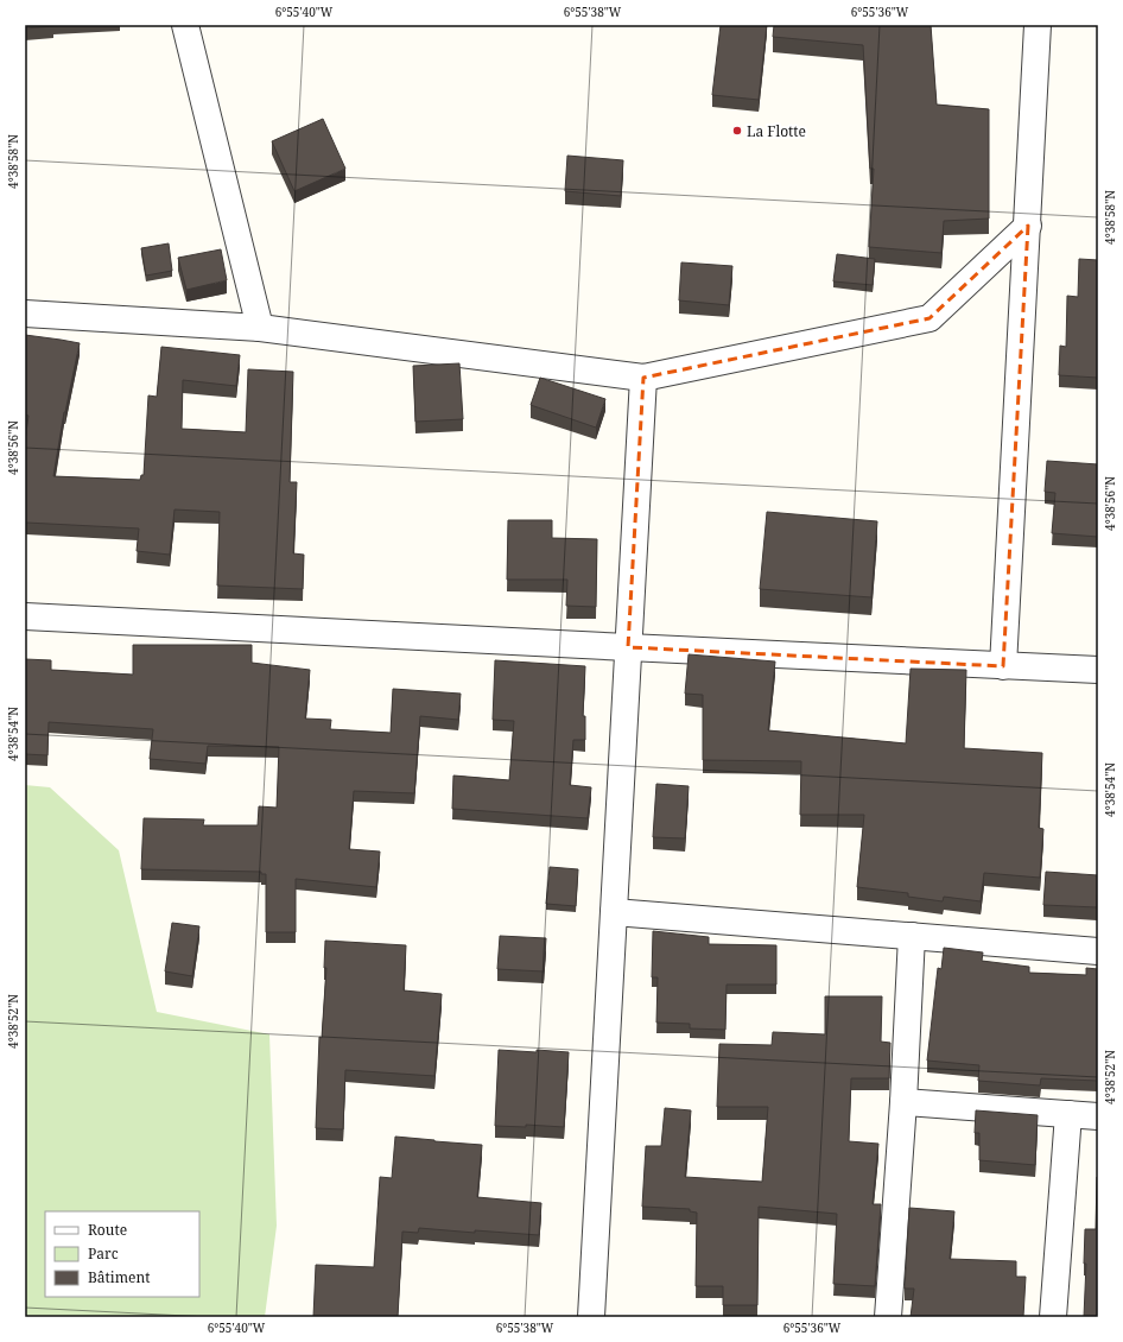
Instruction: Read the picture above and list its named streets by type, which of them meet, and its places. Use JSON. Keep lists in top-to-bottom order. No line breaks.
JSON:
{"places":["La Flotte"],"legend":["Route","Parc","Bâtiment"],"coordinates":["6°55'40\"W","6°55'38\"W","6°55'36\"W","4°38'58\"N","4°38'56\"N","4°38'54\"N","4°38'52\"N"]}
